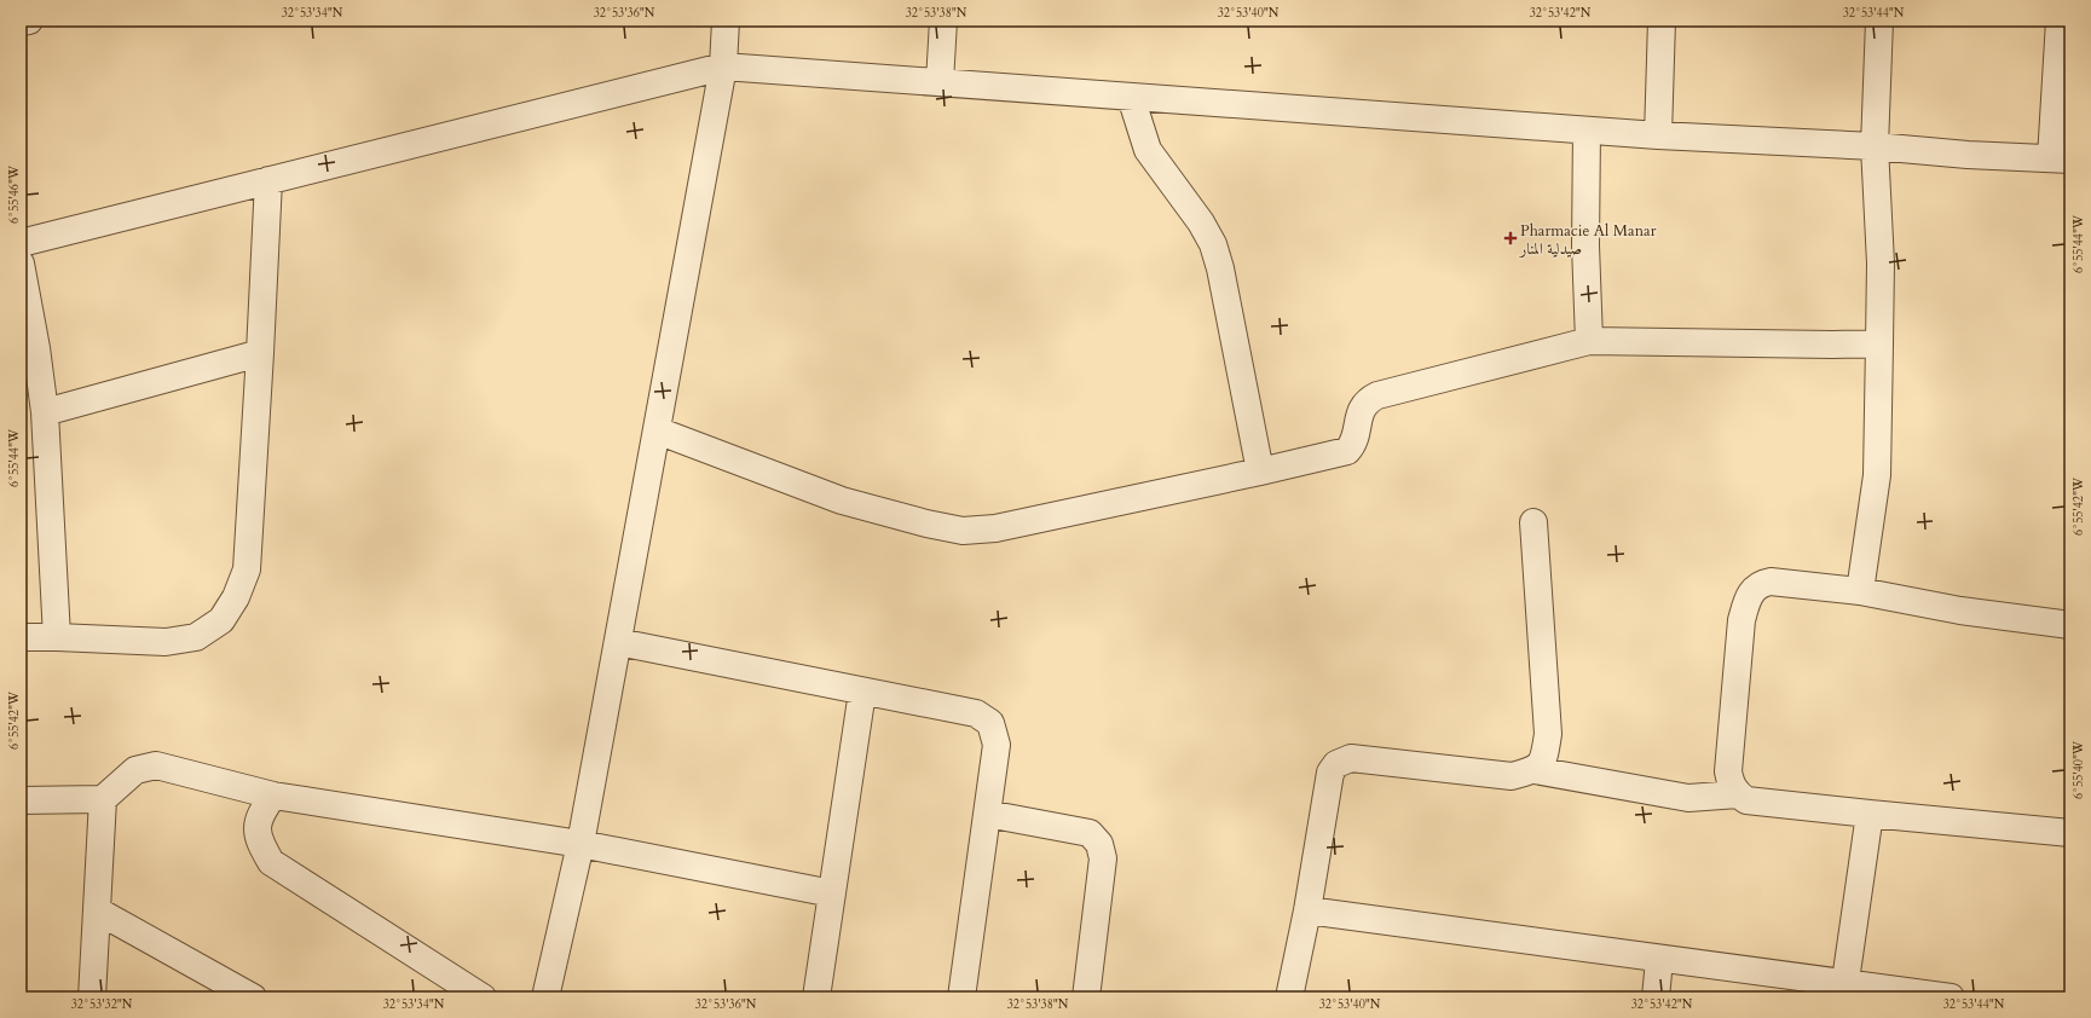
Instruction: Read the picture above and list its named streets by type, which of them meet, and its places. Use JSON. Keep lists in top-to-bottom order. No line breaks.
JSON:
{"places":{"health":["Pharmacie Al Manar صيدلية المنار"]},"coordinates":["32°53'34\"N","32°53'36\"N","32°53'38\"N","32°53'40\"N","32°53'42\"N","32°53'44\"N","6°55'46\"W","6°55'44\"W","6°55'42\"W","6°55'40\"W","32°53'32\"N"]}
